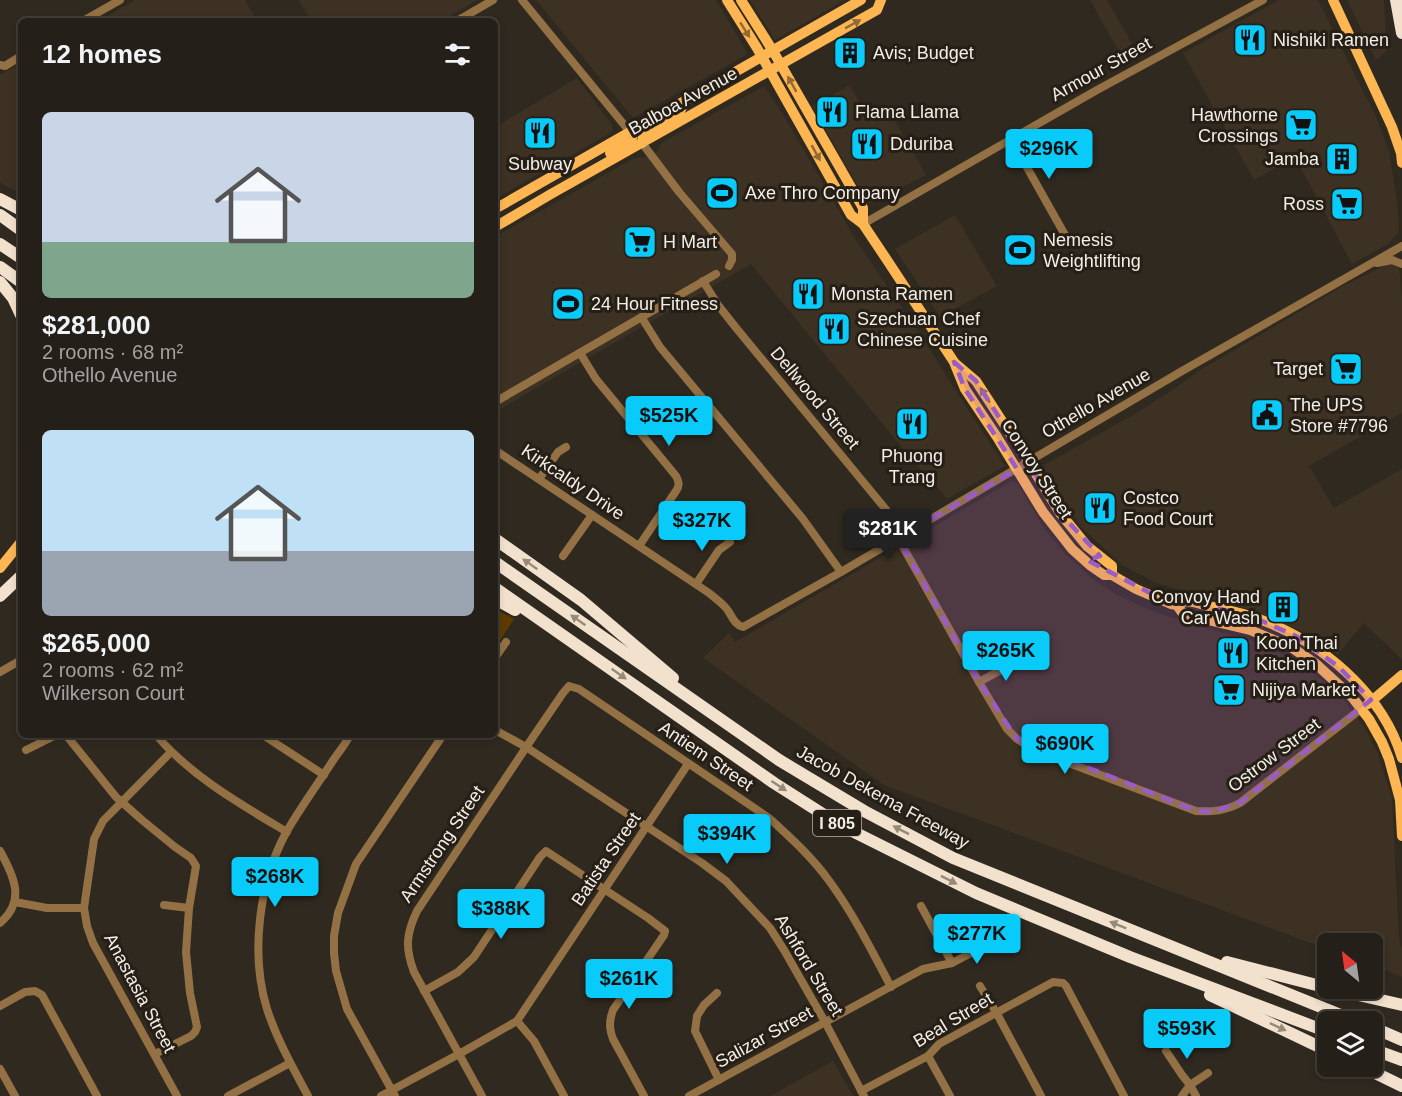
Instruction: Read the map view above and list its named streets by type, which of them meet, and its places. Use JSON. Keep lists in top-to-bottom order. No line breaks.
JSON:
{"streets":{"highway":["Jacob Dekema Freeway","I 805"],"main road":["Balboa Avenue","Convoy Street"],"street":["Armour Street","Dellwood Street","Othello Avenue","Kirkcaldy Drive","Ostrow Street","Antiem Street","Armstrong Street","Batista Street","Ashford Street","Anastasia Street","Beal Street","Salizar Street"]},"crossings":[["Armour Street","Convoy Street"],["Balboa Avenue","Convoy Street"],["Dellwood Street","Othello Avenue"],["Dellwood Street","Ostrow Street"],["Othello Avenue","Convoy Street"],["Othello Avenue","Kirkcaldy Drive"],["Othello Avenue","Ostrow Street"],["Convoy Street","Ostrow Street"],["Antiem Street","Armstrong Street"],["Antiem Street","Batista Street"],["Antiem Street","Salizar Street"],["Armstrong Street","Batista Street"],["Armstrong Street","Ashford Street"],["Batista Street","Ashford Street"],["Ashford Street","Beal Street"],["Ashford Street","Salizar Street"]],"places":{"restaurant":["Nishiki Ramen","Flama Llama","Subway","Dduriba","Monsta Ramen","Szechuan Chef Chinese Cuisine","Phuong Trang","Costco Food Court","Koon Thai Kitchen"],"building":["Avis; Budget","Jamba","Convoy Hand Car Wash"],"supermarket":["Hawthorne Crossings","Ross","H Mart","Target","Nijiya Market"],"sports":["Axe Thro Company","Nemesis Weightlifting","24 Hour Fitness"],"public building":["The UPS Store #7796"]},"north":"top left","page":{"heading":"12 homes","list":[{"name":"$281,000","note":"2 rooms · 68 m² · Othello Avenue"},{"name":"$265,000","note":"2 rooms · 62 m² · Wilkerson Court"}],"price":["$296K","$525K","$327K","$281K","$265K","$690K","$394K","$268K","$388K","$277K","$261K","$593K"]}}
